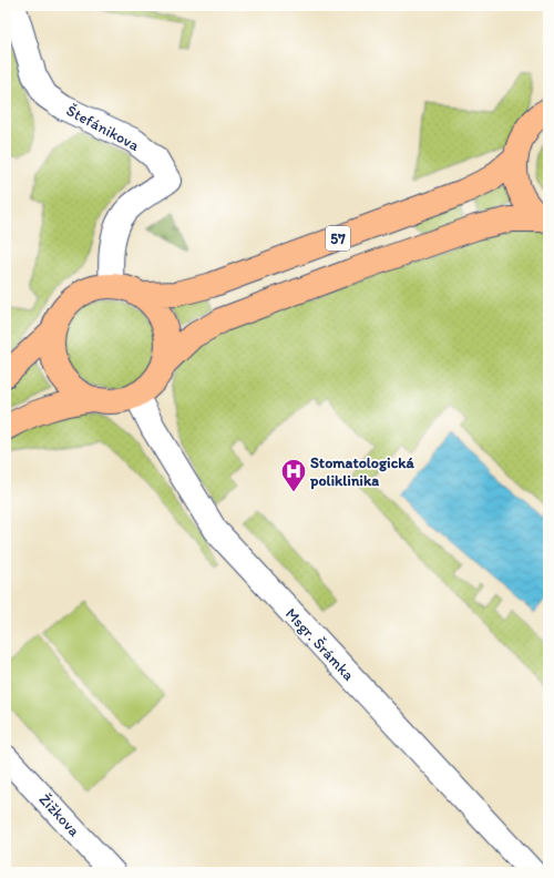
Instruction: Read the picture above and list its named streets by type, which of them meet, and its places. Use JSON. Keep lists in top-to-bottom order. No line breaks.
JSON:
{"streets":{"main road":["57"],"street":["Štefánikova","Msgr. Šrámka","Žižkova"]},"crossings":[["Štefánikova","57"],["Štefánikova","Msgr. Šrámka"],["57","Msgr. Šrámka"]],"places":{"hospital":["Stomatologická poliklinika"]}}
